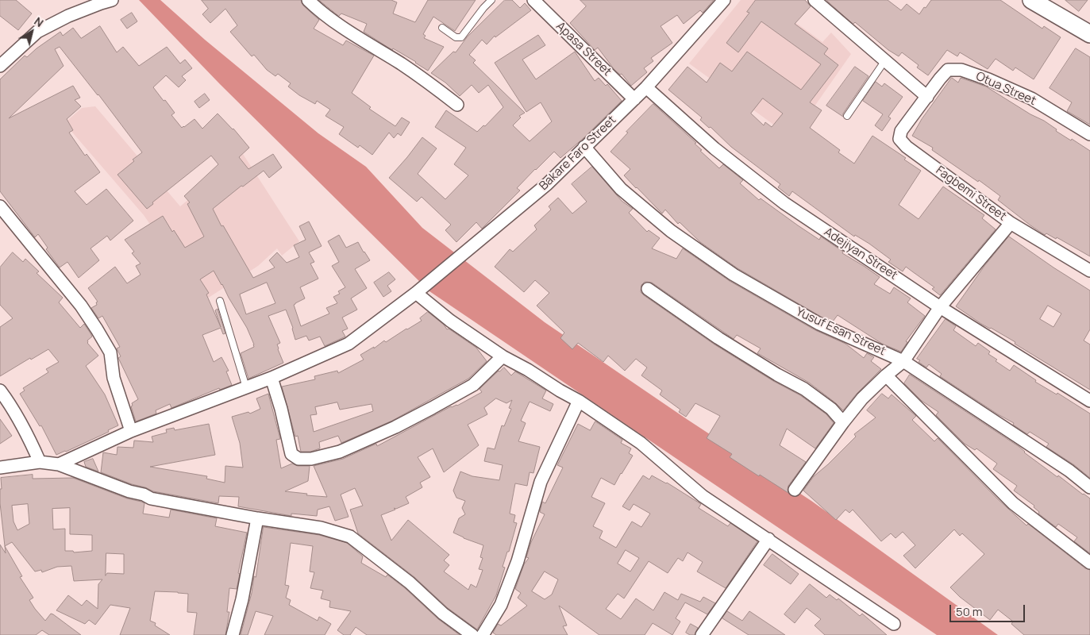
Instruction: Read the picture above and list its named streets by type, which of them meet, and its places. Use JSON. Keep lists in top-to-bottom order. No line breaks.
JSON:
{"streets":{"street":["Apasa Street","Otua Street","Bakare Faro Street","Fagbemi Street","Adejiyan Street","Yusuf Esan Street"]},"crossings":[["Apasa Street","Bakare Faro Street"],["Otua Street","Fagbemi Street"],["Bakare Faro Street","Adejiyan Street"],["Bakare Faro Street","Yusuf Esan Street"]],"scale_bar":"50 m","north":"top right"}
